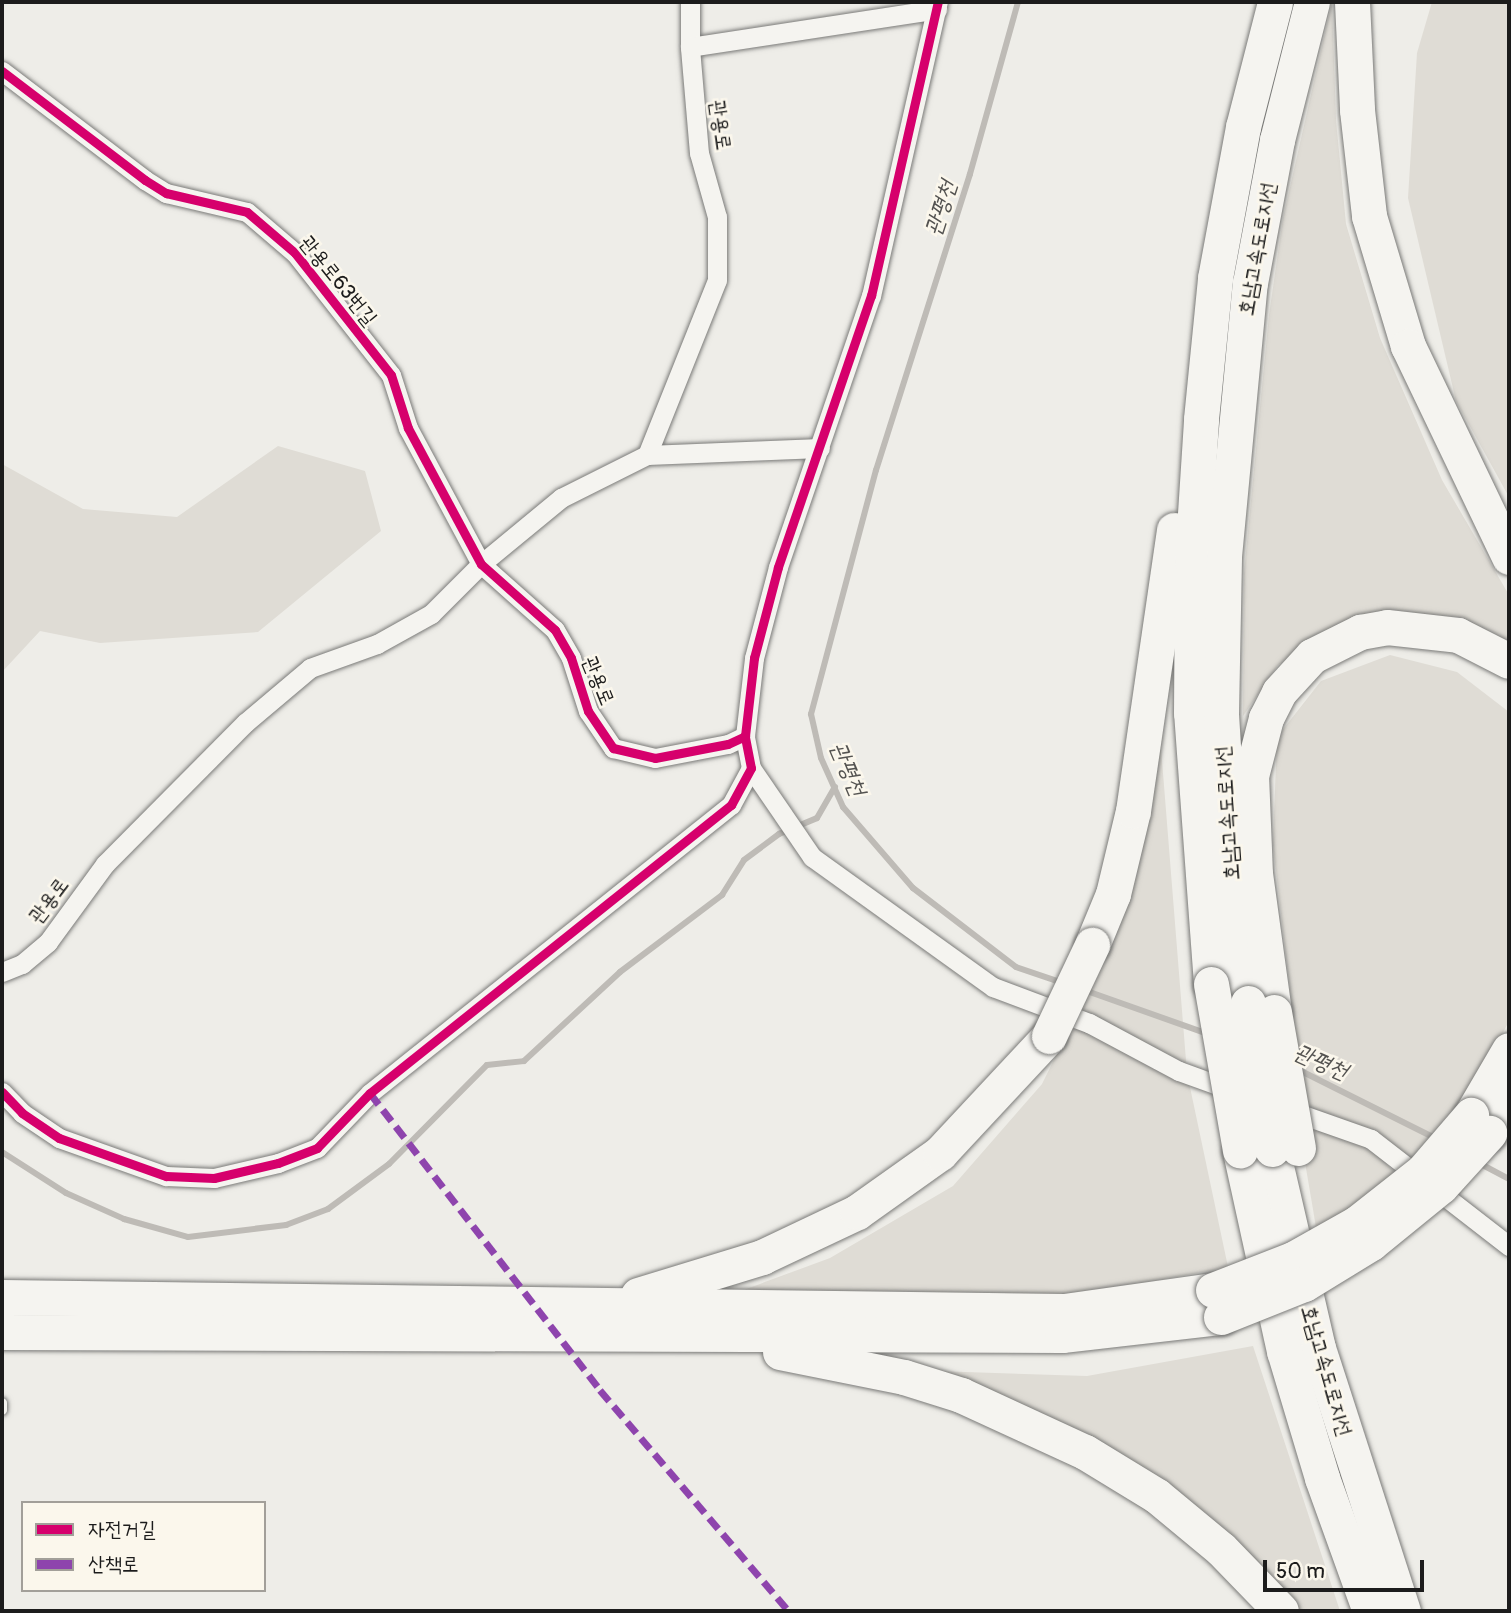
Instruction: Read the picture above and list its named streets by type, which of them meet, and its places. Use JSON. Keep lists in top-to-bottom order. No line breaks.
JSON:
{"streets":{"highway":["호남고속도로지선"],"street":["관용로","관용로63번길"]},"crossings":[["관용로","관용로63번길"]],"water":["관평천"],"legend":["자전거길","산책로"],"scale_bar":"50 m"}
